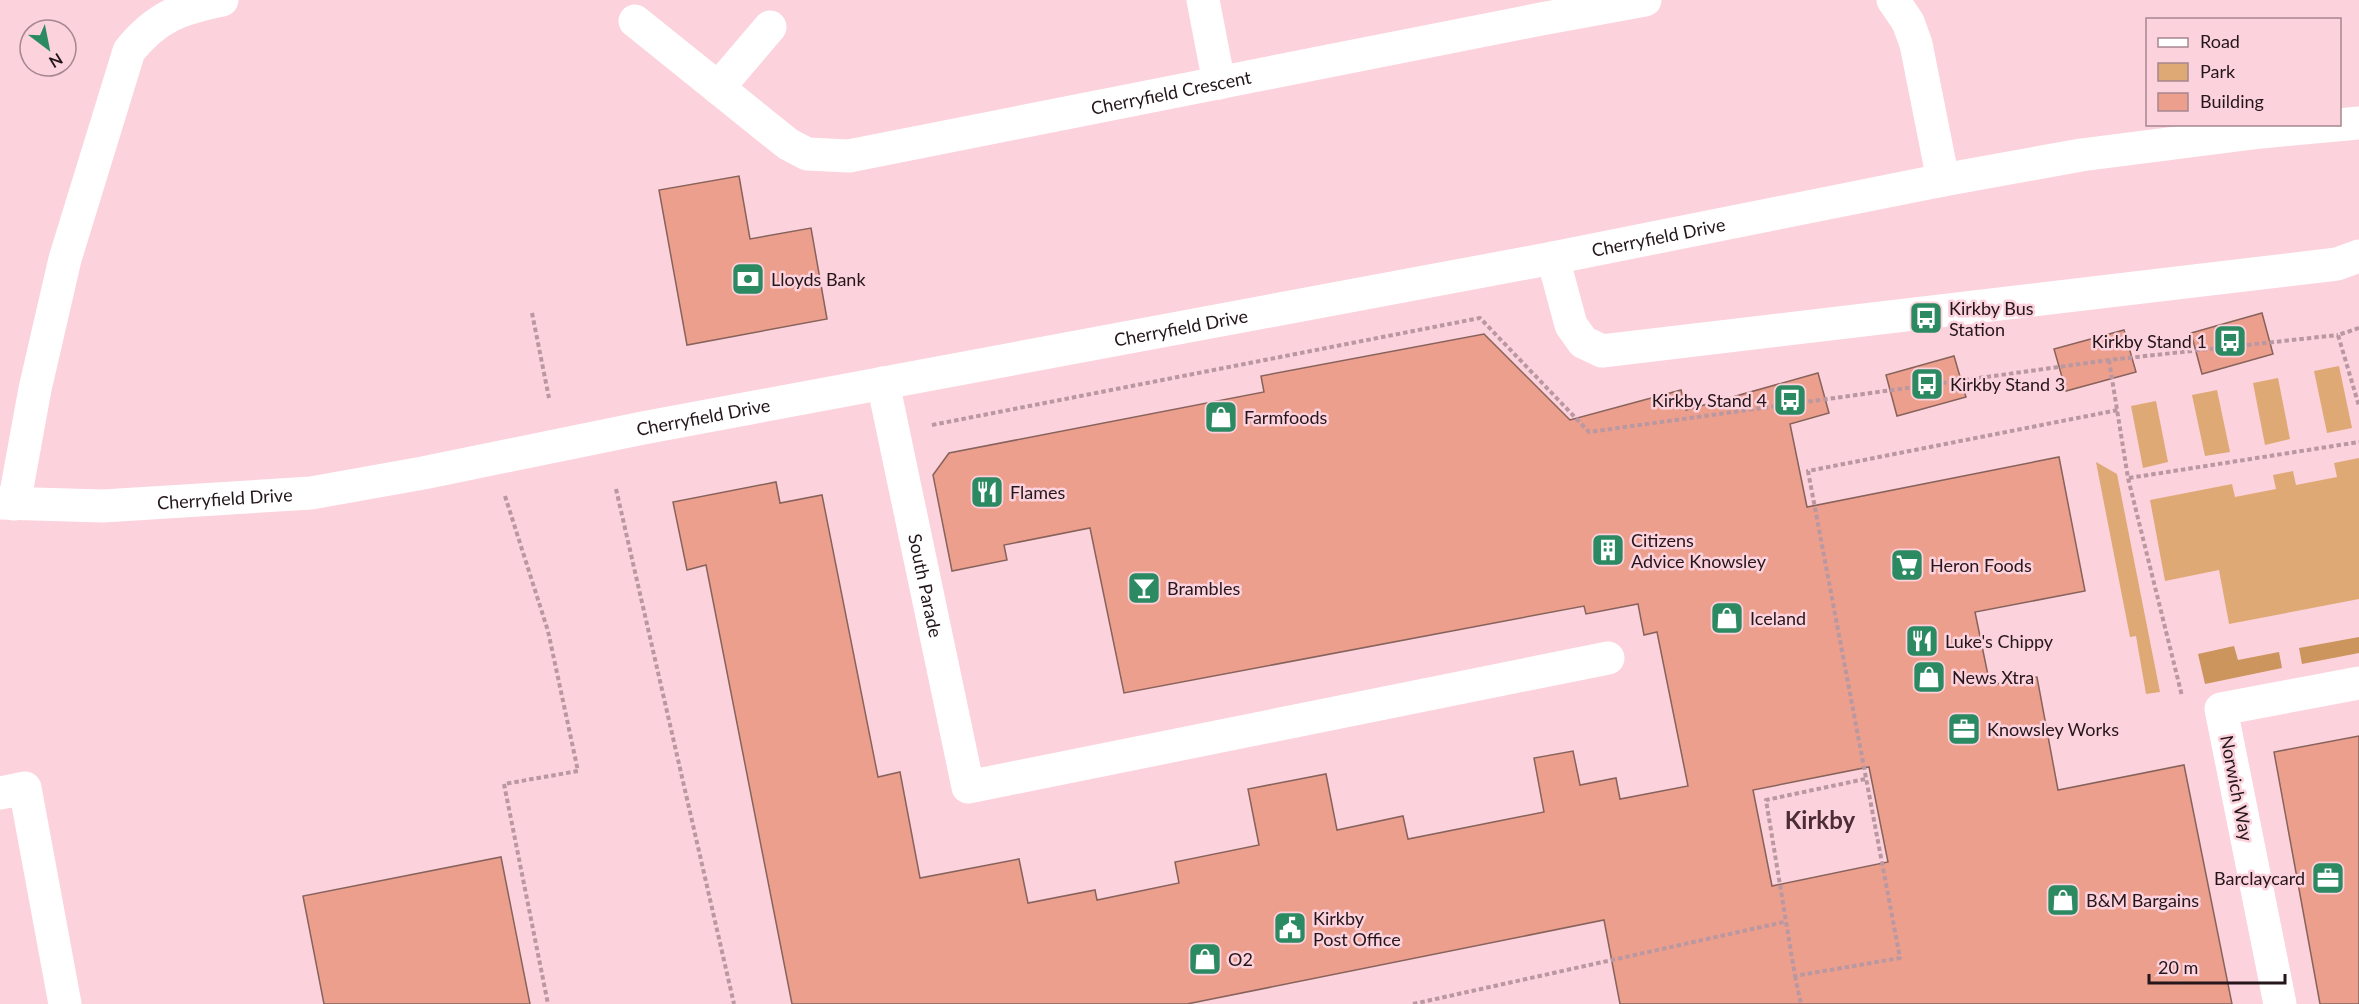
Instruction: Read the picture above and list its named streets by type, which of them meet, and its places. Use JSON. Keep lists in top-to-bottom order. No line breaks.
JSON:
{"streets":{"street":["Cherryfield Crescent","Cherryfield Drive","South Parade","Norwich Way"]},"crossings":[["Cherryfield Drive","South Parade"]],"districts":["Kirkby"],"places":{"bank":["Lloyds Bank"],"bus stop":["Kirkby Bus Station","Kirkby Stand 1","Kirkby Stand 3","Kirkby Stand 4"],"shop":["Farmfoods","Iceland","News Xtra","B&M Bargains","O2"],"restaurant":["Flames","Luke's Chippy"],"building":["Citizens Advice Knowsley"],"supermarket":["Heron Foods"],"bar":["Brambles"],"office":["Knowsley Works","Barclaycard"],"public building":["Kirkby Post Office"]},"legend":["Road","Park","Building"],"scale_bar":"20 m","north":"bottom right"}
